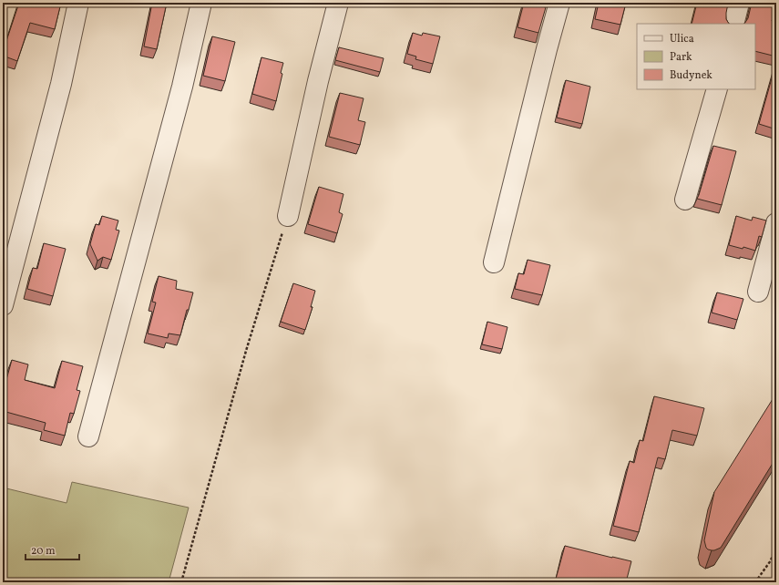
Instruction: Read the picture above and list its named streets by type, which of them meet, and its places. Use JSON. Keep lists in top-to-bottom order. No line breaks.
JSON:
{"legend":["Ulica","Park","Budynek"],"scale_bar":"20 m"}
